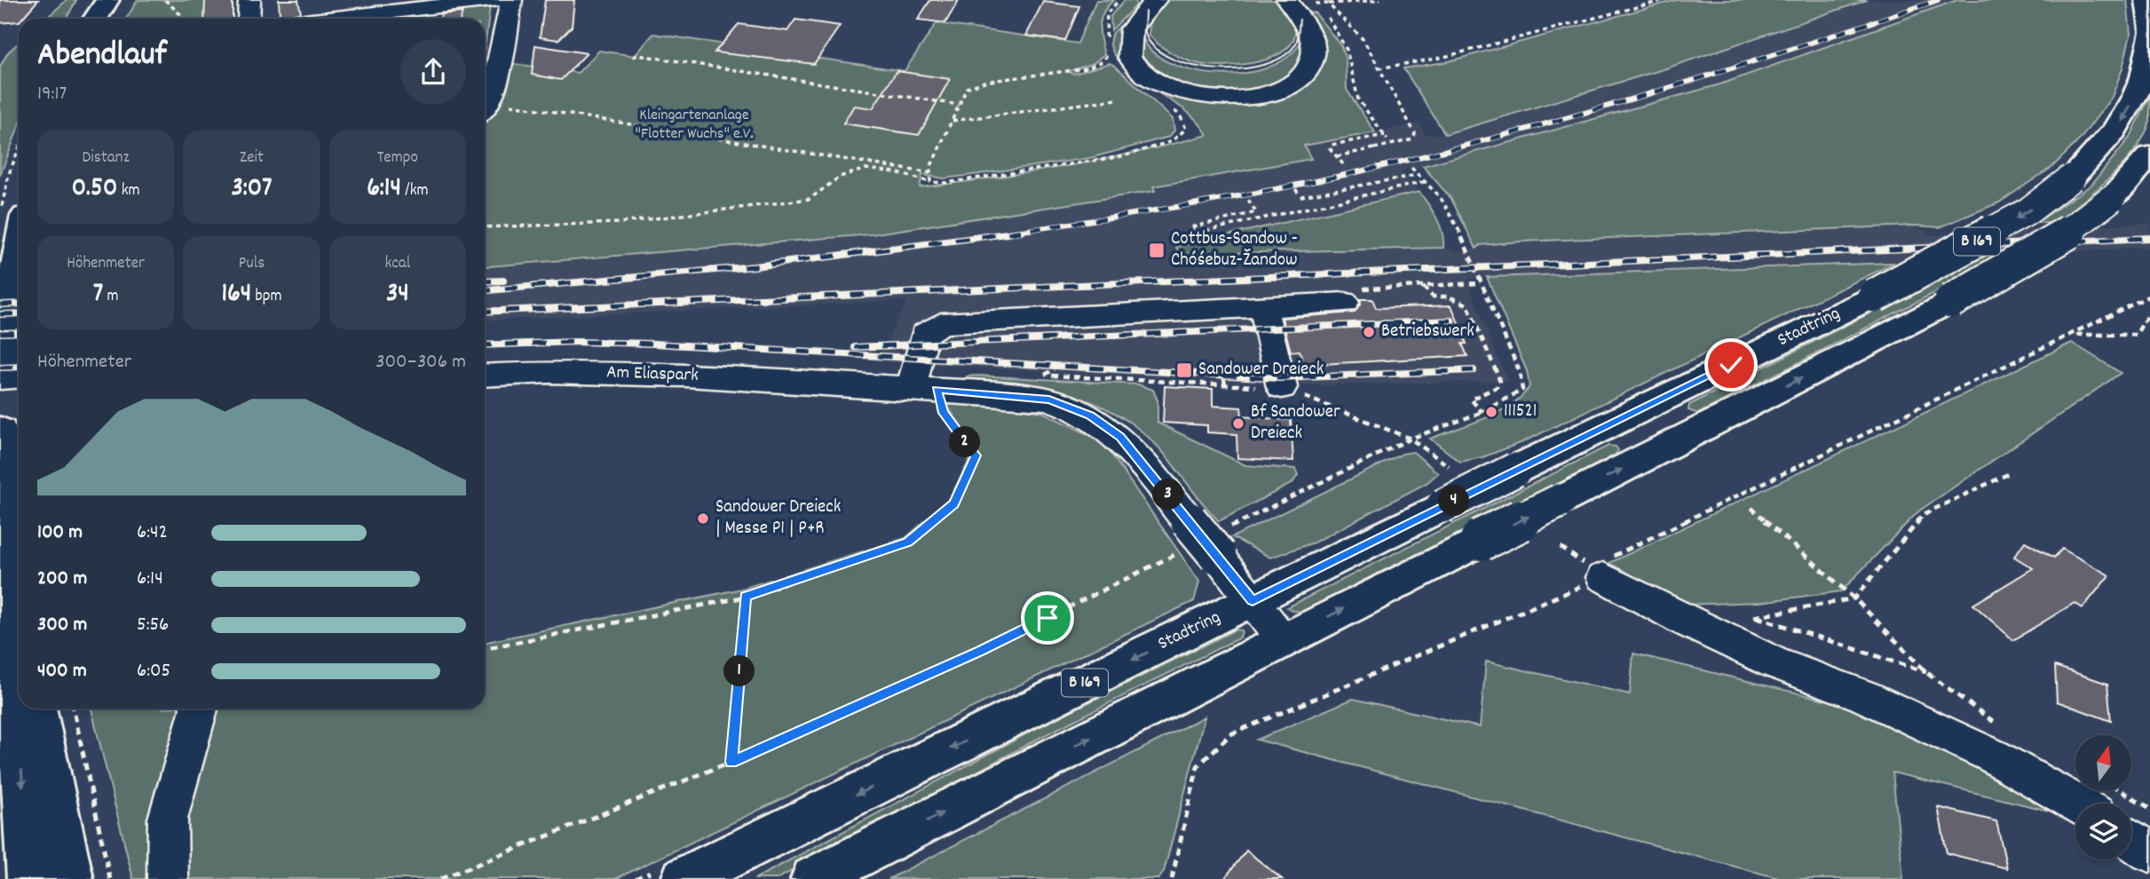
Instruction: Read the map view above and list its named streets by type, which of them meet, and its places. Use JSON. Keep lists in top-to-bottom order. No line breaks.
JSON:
{"streets":{"main road":["B 169","Stadtring"],"street":["Am Eliaspark"]},"crossings":[["B 169","Am Eliaspark"],["Stadtring","Am Eliaspark"]],"parks":["Kleingartenanlage \"Flotter Wuchs\" e.V."],"places":{"transit":["Cottbus-Sandow - Chóśebuz-Žandow","Sandower Dreieck"],"other":["Betriebswerk","111521","Bf Sandower Dreieck","Sandower Dreieck | Messe P1 | P+R"]},"north":"top","page":{"heading":["Abendlauf","19:17"],"stats":[["Distanz","0.50 km"],["Zeit","3:07"],["Tempo","6:14 /km"],["Höhenmeter","7 m"],["Puls","164 bpm"],["kcal","34"]],"chart":["Höhenmeter","300–306 m"],"pins":["2","3","4","1"],"list":[{"name":"100 m","note":"6:42"},{"name":"200 m","note":"6:14"},{"name":"300 m","note":"5:56"},{"name":"400 m","note":"6:05"}]}}
